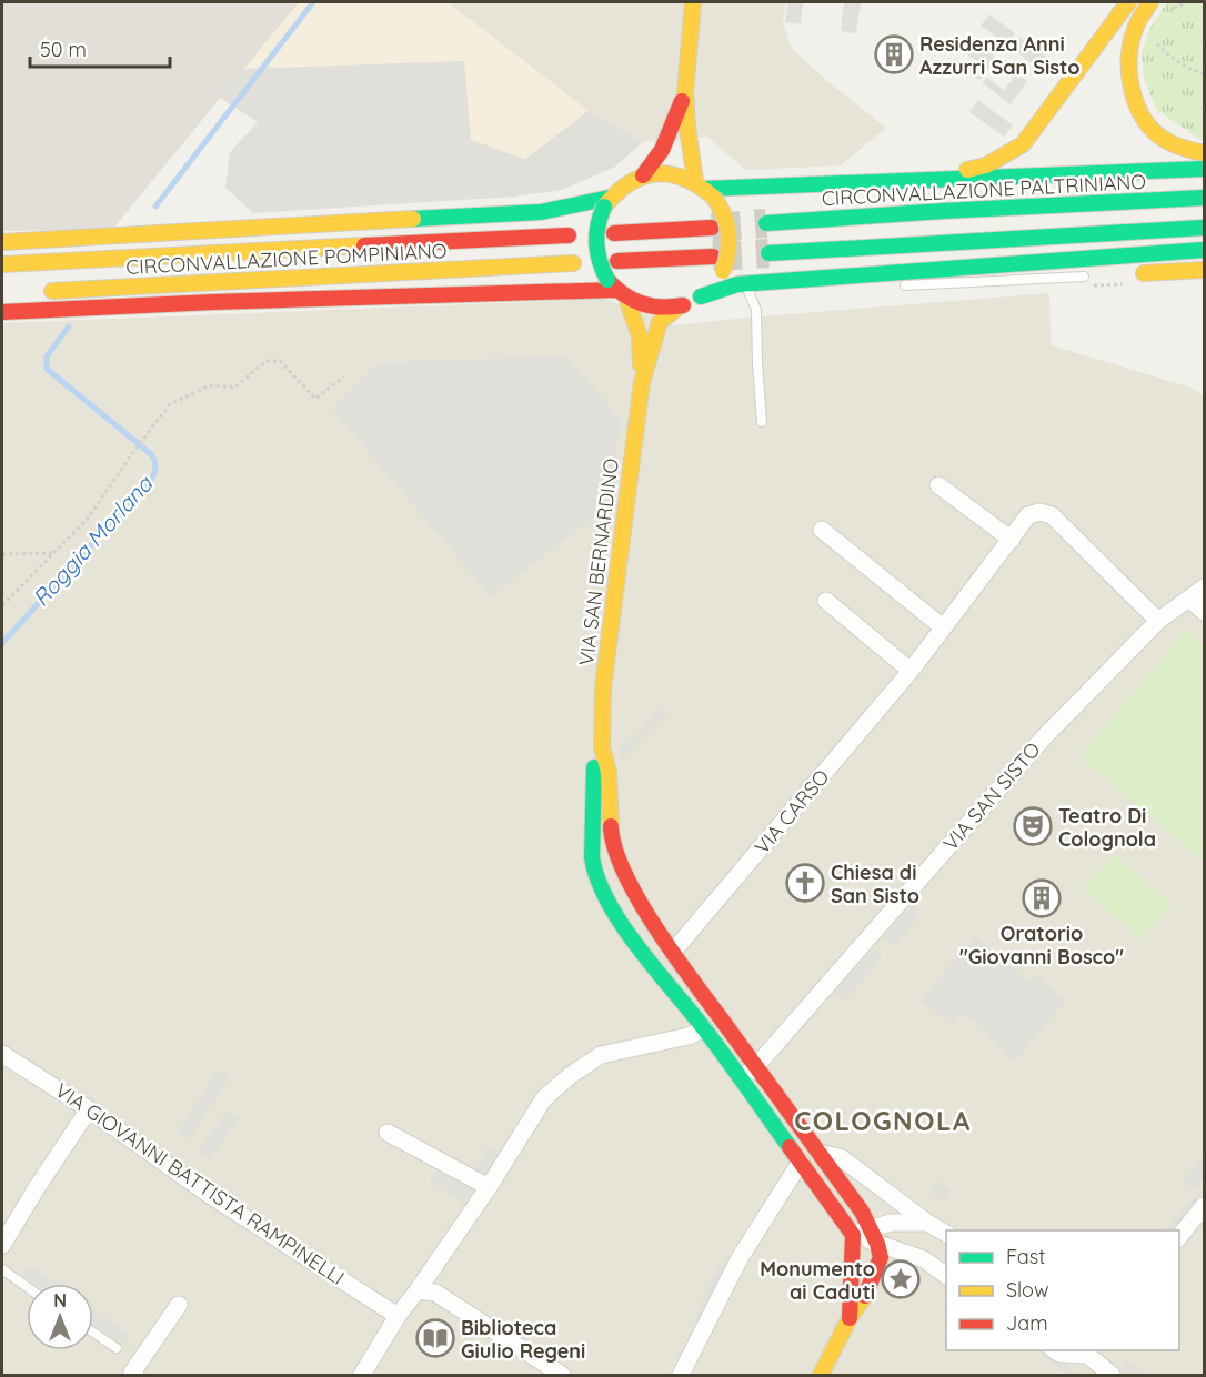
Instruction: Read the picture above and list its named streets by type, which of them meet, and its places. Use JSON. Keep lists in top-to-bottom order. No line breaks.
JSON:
{"streets":{"main road":["CIRCONVALLAZIONE PALTRINIANO","CIRCONVALLAZIONE POMPINIANO","VIA SAN BERNARDINO"],"street":["VIA SAN SISTO","VIA CARSO","VIA GIOVANNI BATTISTA RAMPINELLI"]},"crossings":[["VIA SAN SISTO","VIA CARSO"]],"districts":["COLOGNOLA"],"water":["Roggia Morlana"],"places":{"building":["Residenza Anni Azzurri San Sisto","Oratorio \"Giovanni Bosco\""],"theatre":["Teatro Di Colognola"],"church":["Chiesa di San Sisto"],"place":["Monumento ai Caduti"],"library":["Biblioteca Giulio Regeni"]},"legend":["Fast","Slow","Jam"],"scale_bar":"50 m","north":"top"}
